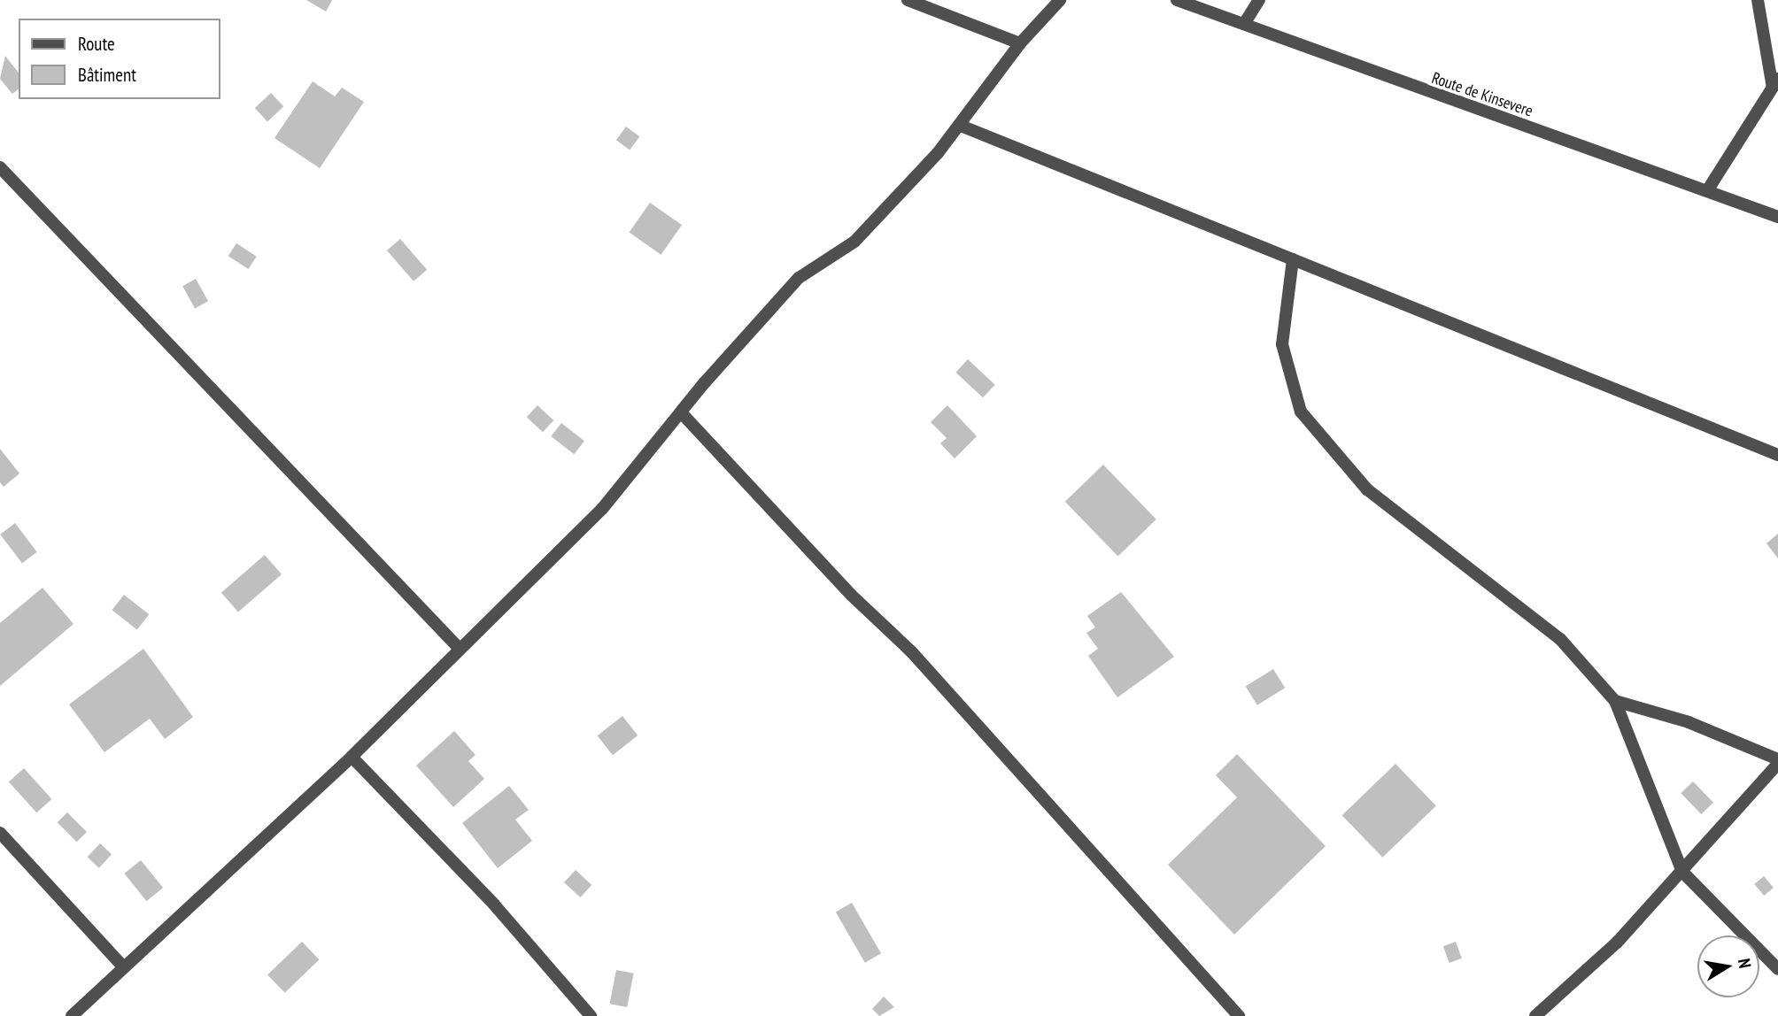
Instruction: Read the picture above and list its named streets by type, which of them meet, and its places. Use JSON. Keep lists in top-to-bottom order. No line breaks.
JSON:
{"streets":{"street":["Route de Kinsevere"]},"legend":["Route","Bâtiment"],"north":"right"}
